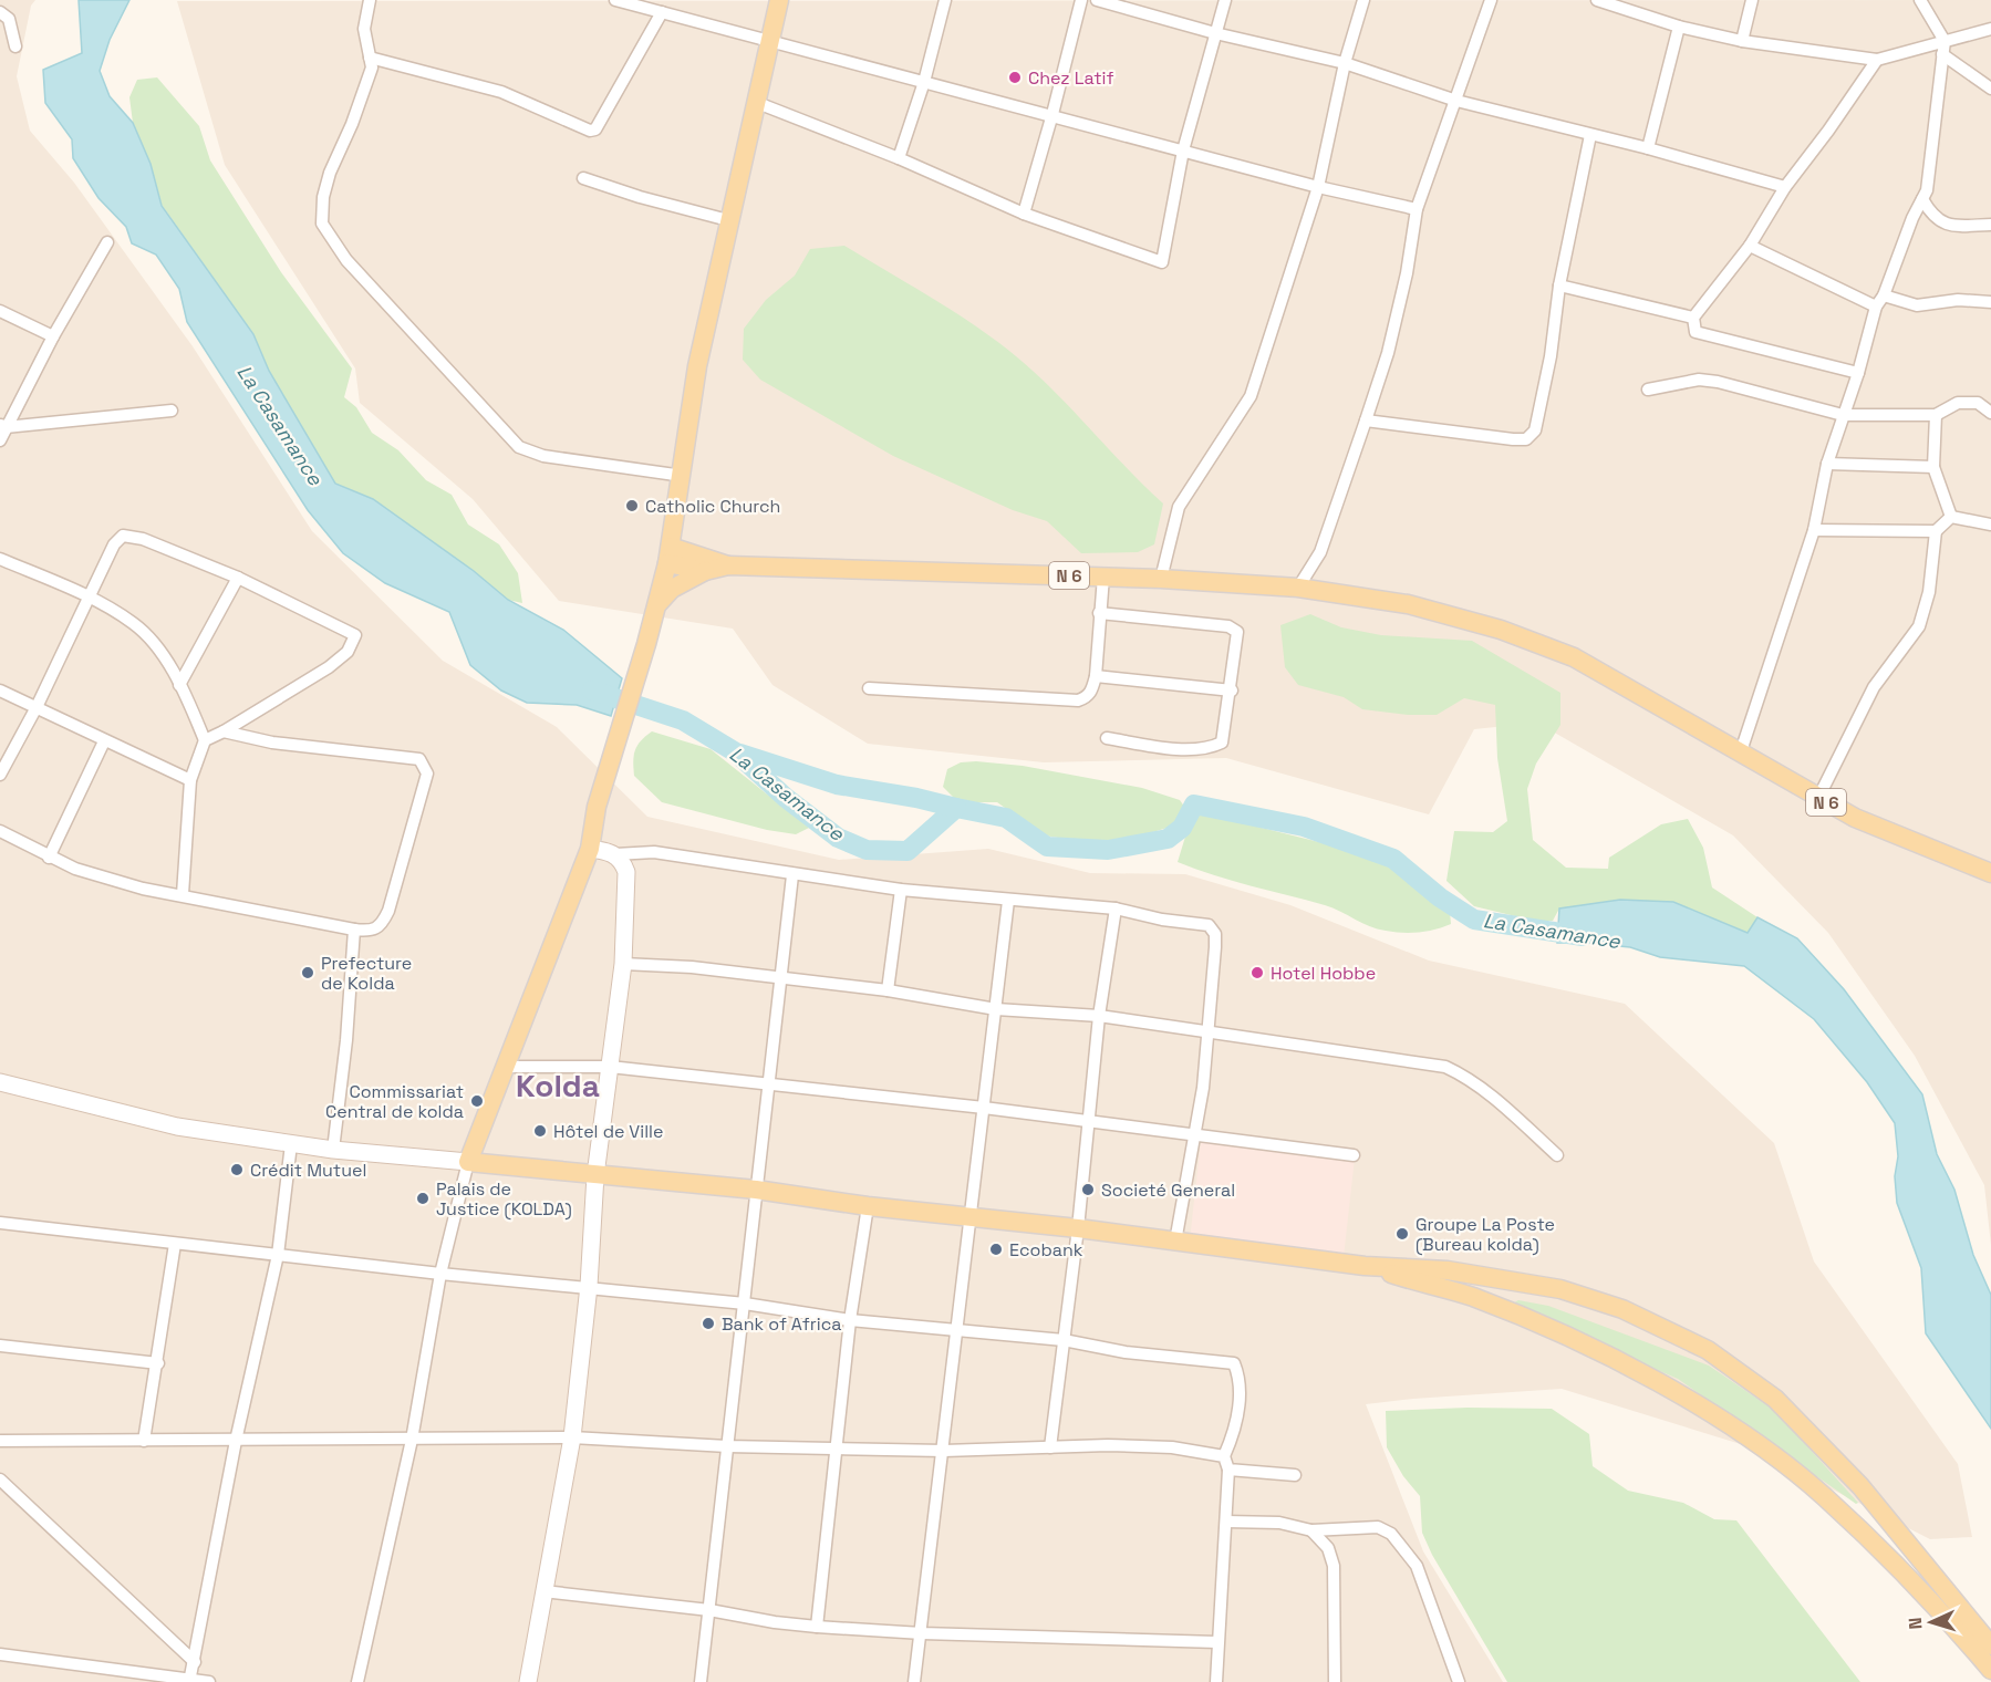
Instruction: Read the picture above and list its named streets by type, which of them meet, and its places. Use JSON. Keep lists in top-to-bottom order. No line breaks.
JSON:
{"streets":{"main road":["N 6"]},"districts":["Kolda"],"water":["La Casamance"],"places":["Chez Latif","Catholic Church","Prefecture de Kolda","Hotel Hobbe","Commissariat Central de kolda","Hôtel de Ville","Crédit Mutuel","Societé General","Palais de Justice (KOLDA)","Groupe La Poste (Bureau kolda)","Ecobank","Bank of Africa"],"north":"left"}
